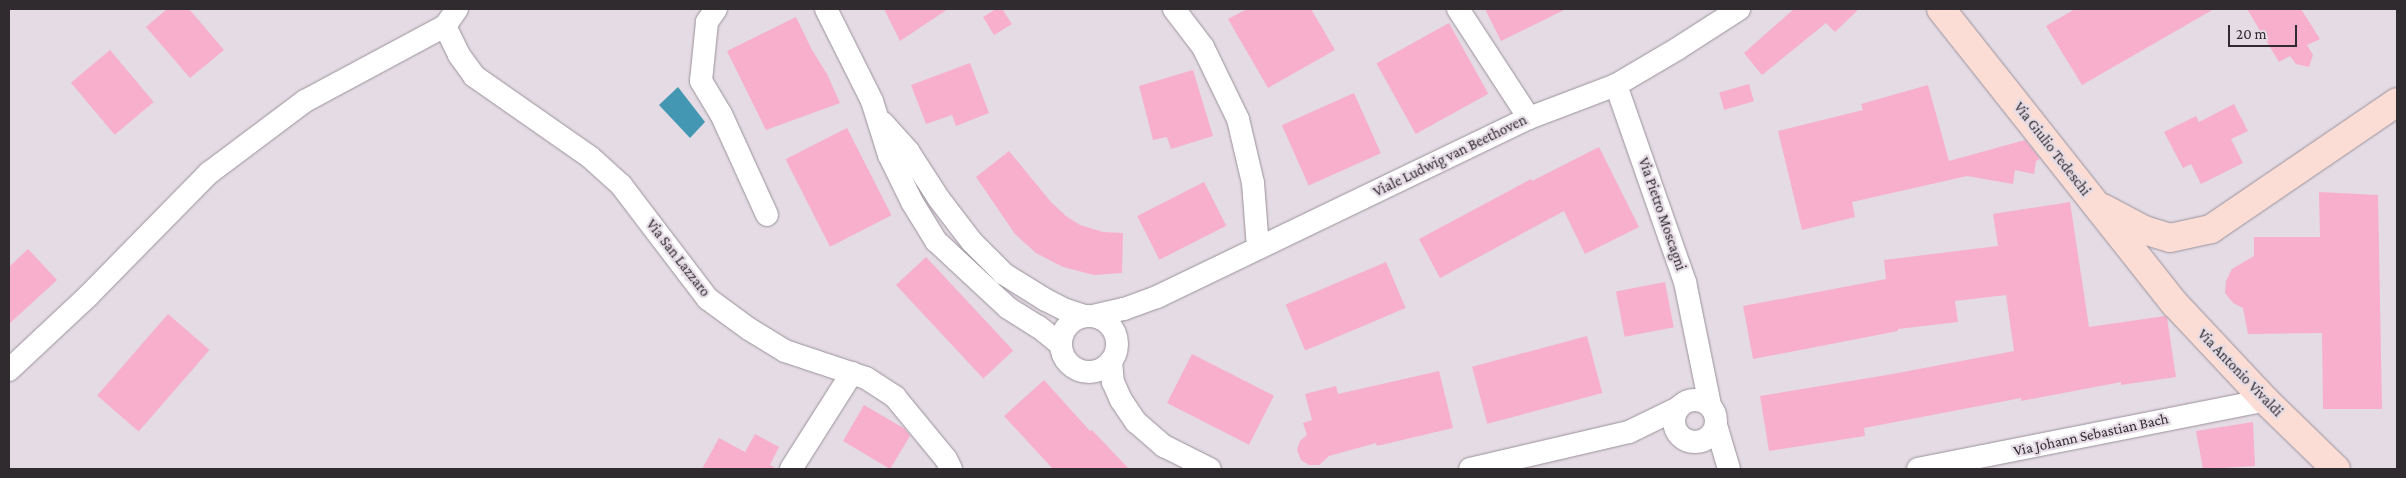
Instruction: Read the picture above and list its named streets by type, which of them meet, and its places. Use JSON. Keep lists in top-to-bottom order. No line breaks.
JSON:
{"streets":{"street":["Via Giulio Tedeschi","Viale Ludwig van Beethoven","Via Pietro Moscagni","Via San Lazzaro","Via Antonio Vivaldi","Via Johann Sebastian Bach"]},"crossings":[["Via Giulio Tedeschi","Via Antonio Vivaldi"],["Viale Ludwig van Beethoven","Via Pietro Moscagni"],["Via Antonio Vivaldi","Via Johann Sebastian Bach"]],"scale_bar":"20 m"}
